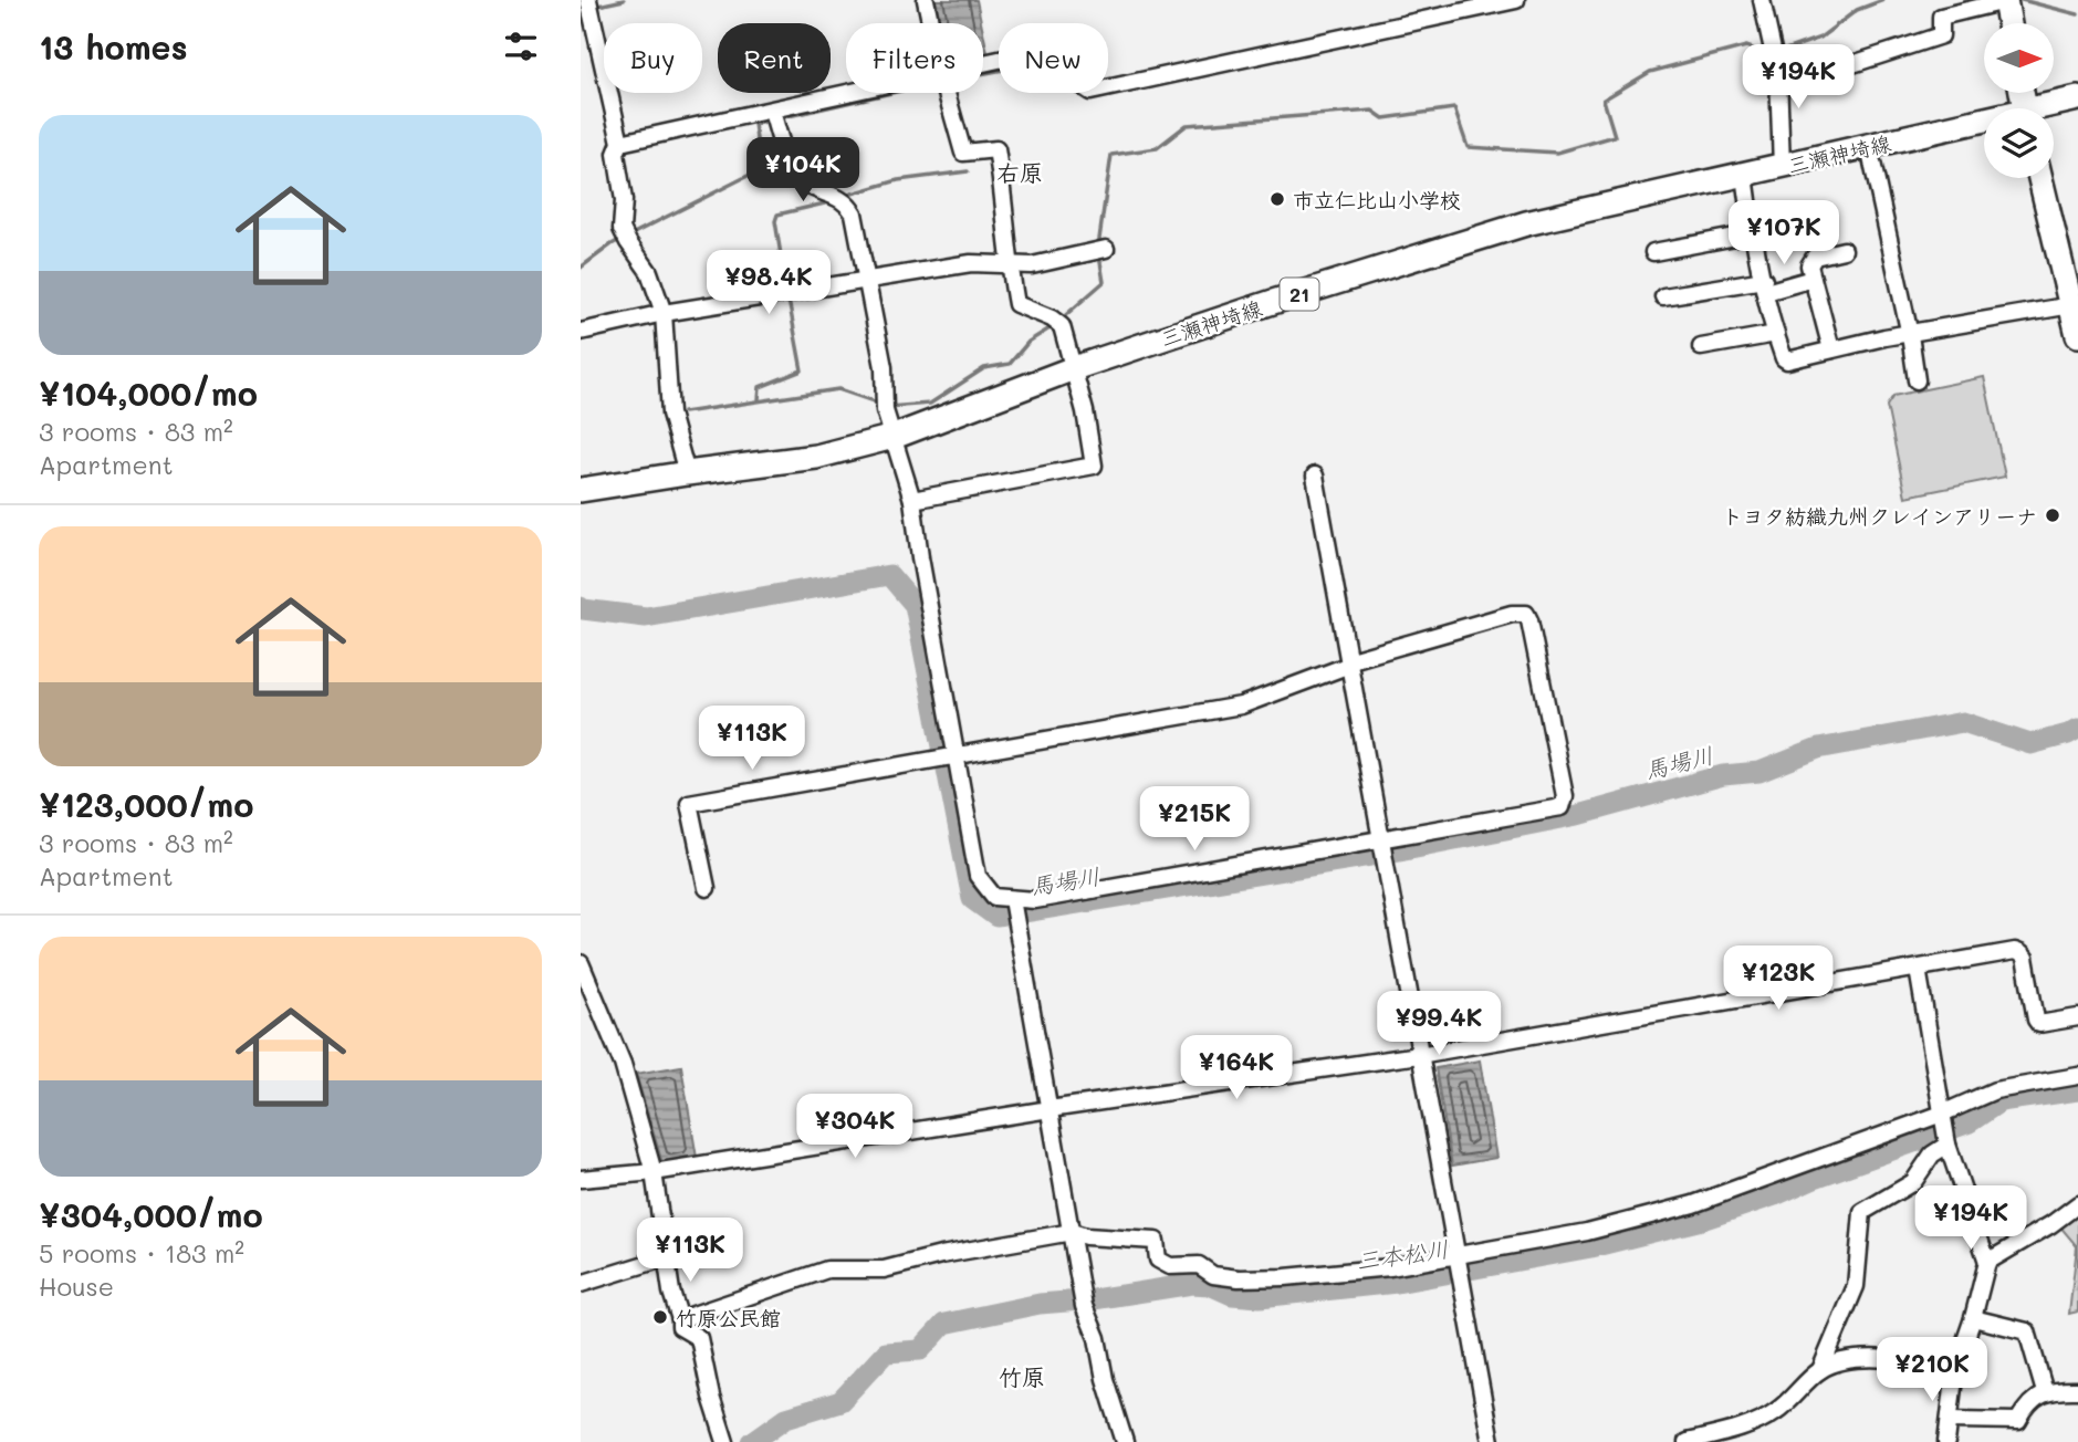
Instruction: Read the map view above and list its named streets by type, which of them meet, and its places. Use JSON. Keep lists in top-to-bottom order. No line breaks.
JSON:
{"streets":{"main road":["三瀬神埼線","21"]},"districts":["右原","竹原"],"water":["馬場川","三本松川"],"places":["市立仁比山小学校","トヨタ紡織九州クレインアリーナ","竹原公民館"],"north":"right","page":{"heading":"13 homes","chip":["Buy","Rent","Filters","New"],"price":["¥194K","¥104K","¥107K","¥98.4K","¥113K","¥215K","¥123K","¥99.4K","¥164K","¥304K","¥194K","¥113K","¥210K"],"list":[{"name":"¥104,000/mo","note":"3 rooms · 83 m² · Apartment"},{"name":"¥123,000/mo","note":"3 rooms · 83 m² · Apartment"},{"name":"¥304,000/mo","note":"5 rooms · 183 m² · House"}]}}
